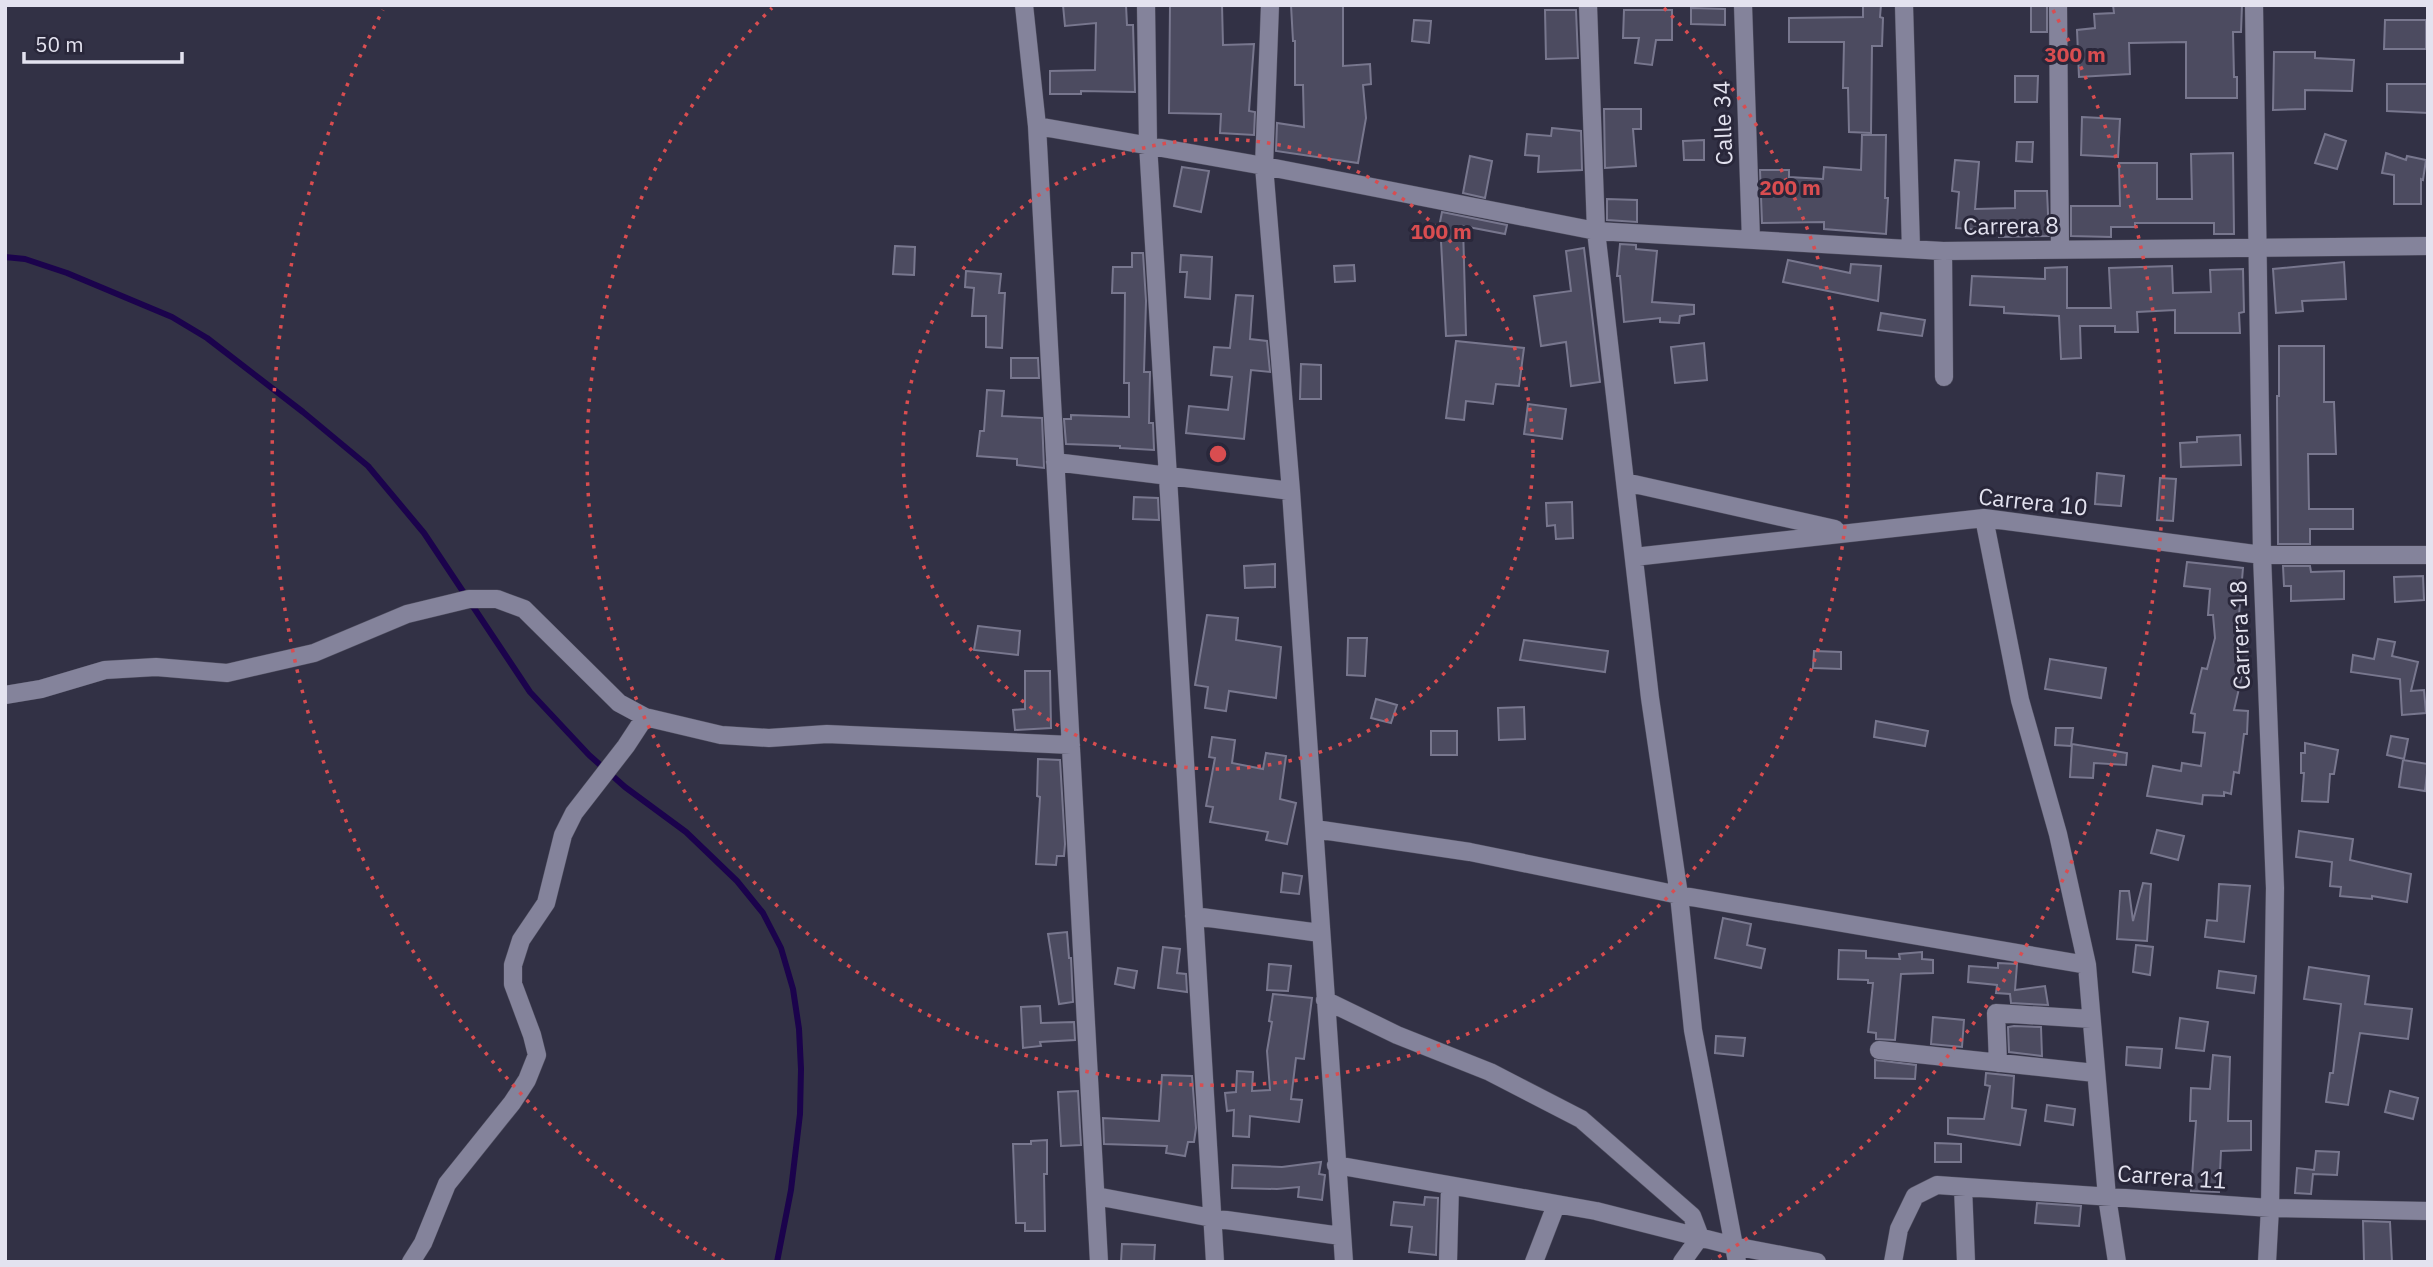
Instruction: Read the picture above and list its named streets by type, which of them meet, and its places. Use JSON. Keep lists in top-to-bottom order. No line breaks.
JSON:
{"streets":{"street":["Calle 34","Carrera 8","Carrera 10","Carrera 18","Carrera 11"]},"crossings":[["Calle 34","Carrera 8"],["Carrera 8","Carrera 18"],["Carrera 10","Carrera 18"],["Carrera 18","Carrera 11"]],"scale_bar":"50 m","rings":["300 m","200 m","100 m"]}
